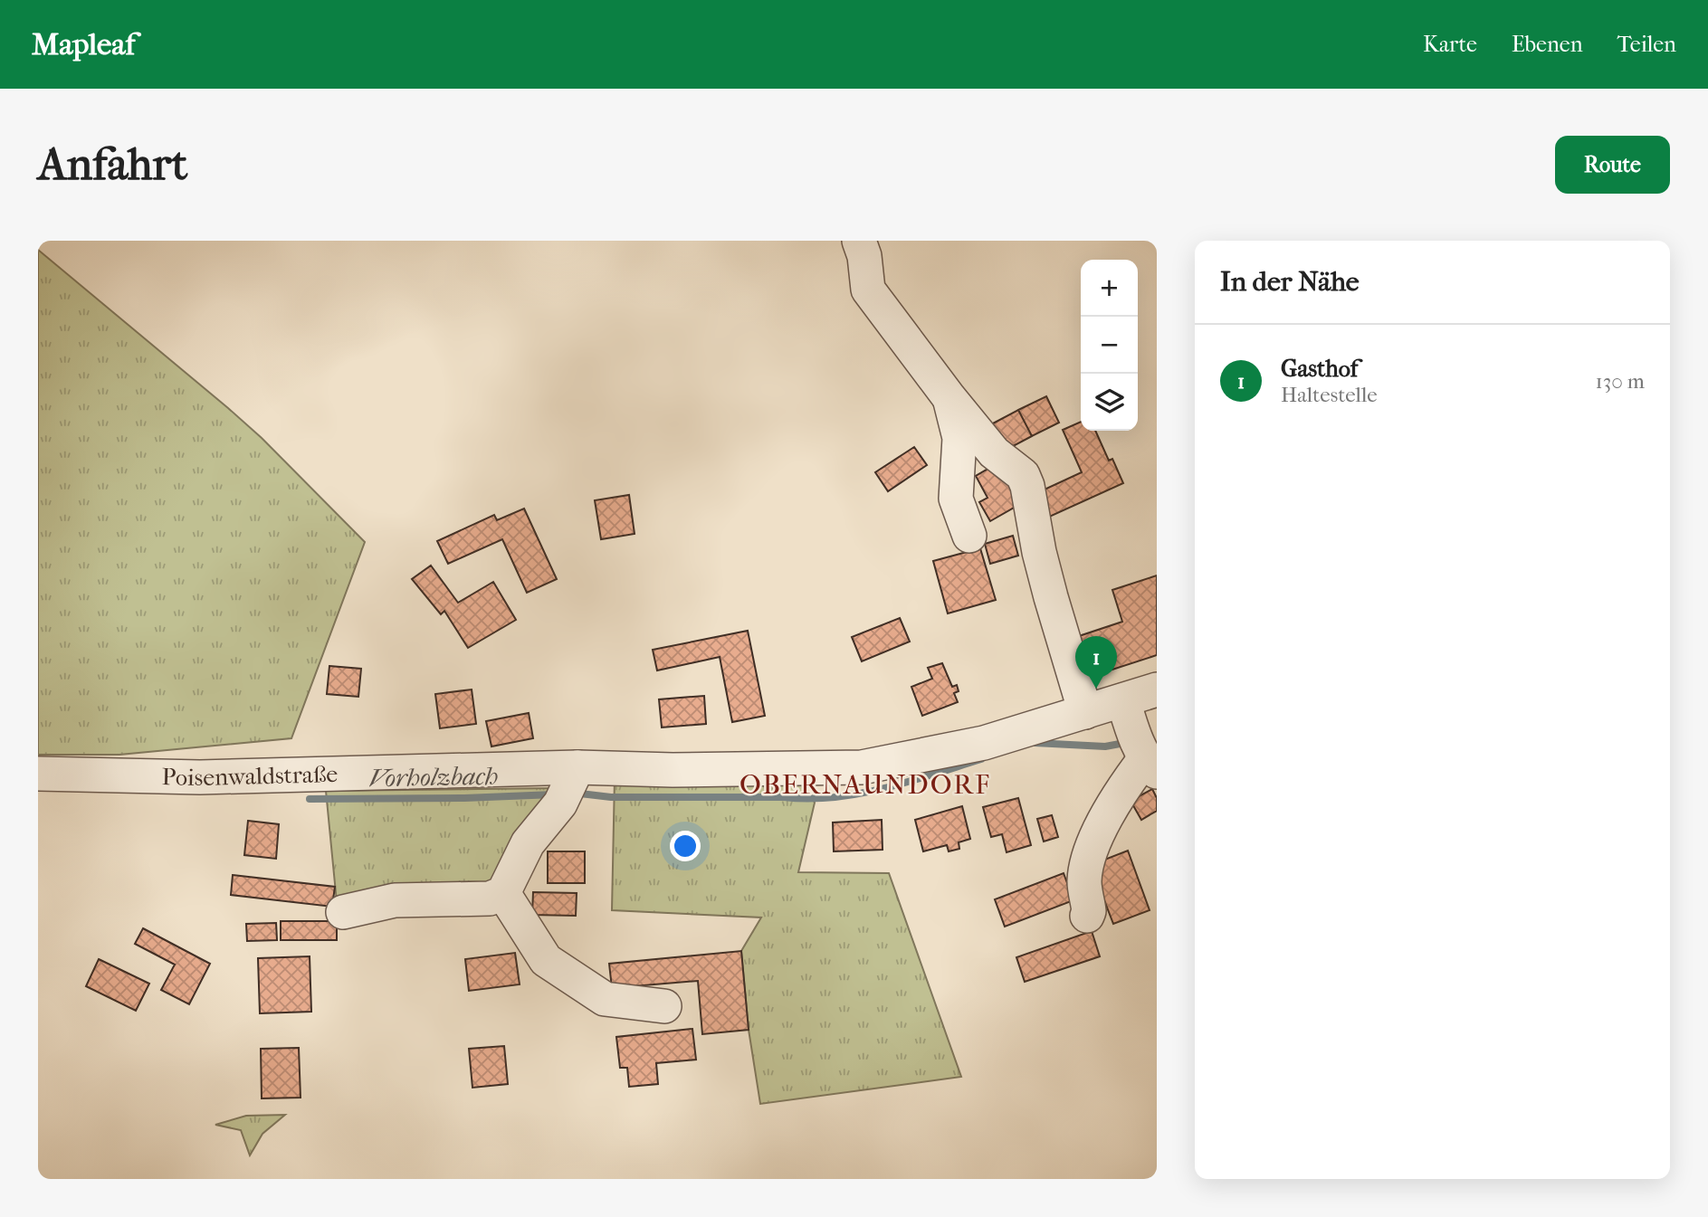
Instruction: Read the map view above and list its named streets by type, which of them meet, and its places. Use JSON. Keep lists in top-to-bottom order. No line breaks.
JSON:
{"streets":{"street":["Poisenwaldstraße"]},"districts":["OBERNAUNDORF"],"water":["Vorholzbach"],"page":{"header":"Mapleaf","nav":["Karte","Ebenen","Teilen"],"buttons":"Route","title":"Anfahrt","heading":"In der Nähe","map_buttons":["+","−"],"list":[{"mark":"1","name":"Gasthof","note":"Haltestelle","value":"130 m"}],"pins":"1"}}
